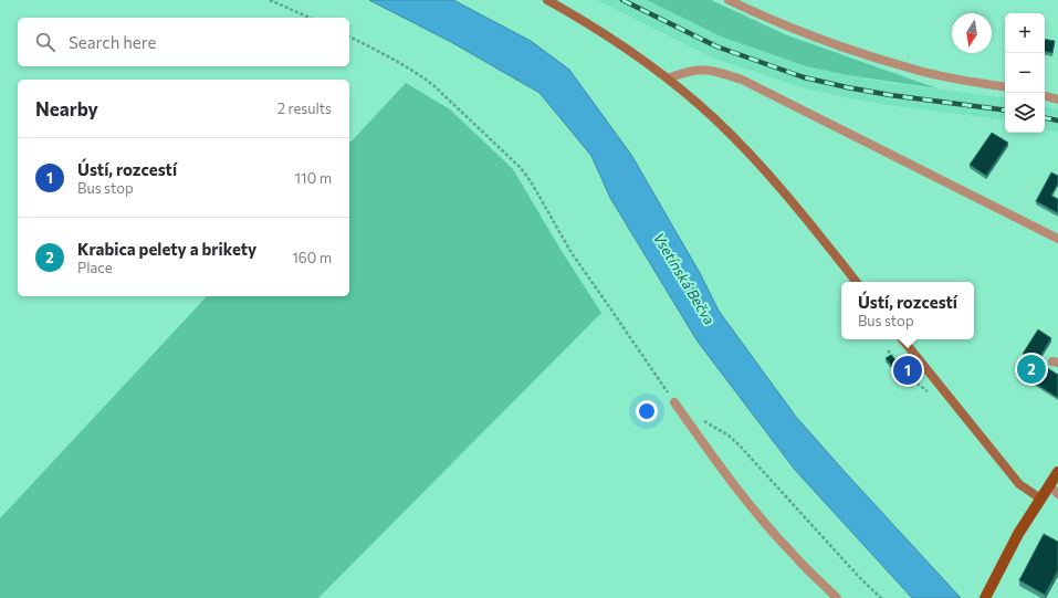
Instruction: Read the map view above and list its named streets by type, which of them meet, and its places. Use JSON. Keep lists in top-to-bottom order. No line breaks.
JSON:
{"water":["Vsetínská Bečva"],"north":"bottom","page":{"map_buttons":["+","−"],"search":"Search here","heading":["Nearby","2 results"],"list":[{"mark":"1","name":"Ústí, rozcestí","note":"Bus stop","value":"110 m"},{"mark":"2","name":"Krabica pelety a brikety","note":"Place","value":"160 m"}],"popup":["Ústí, rozcestí","Bus stop"],"pins":["2","1"]}}
